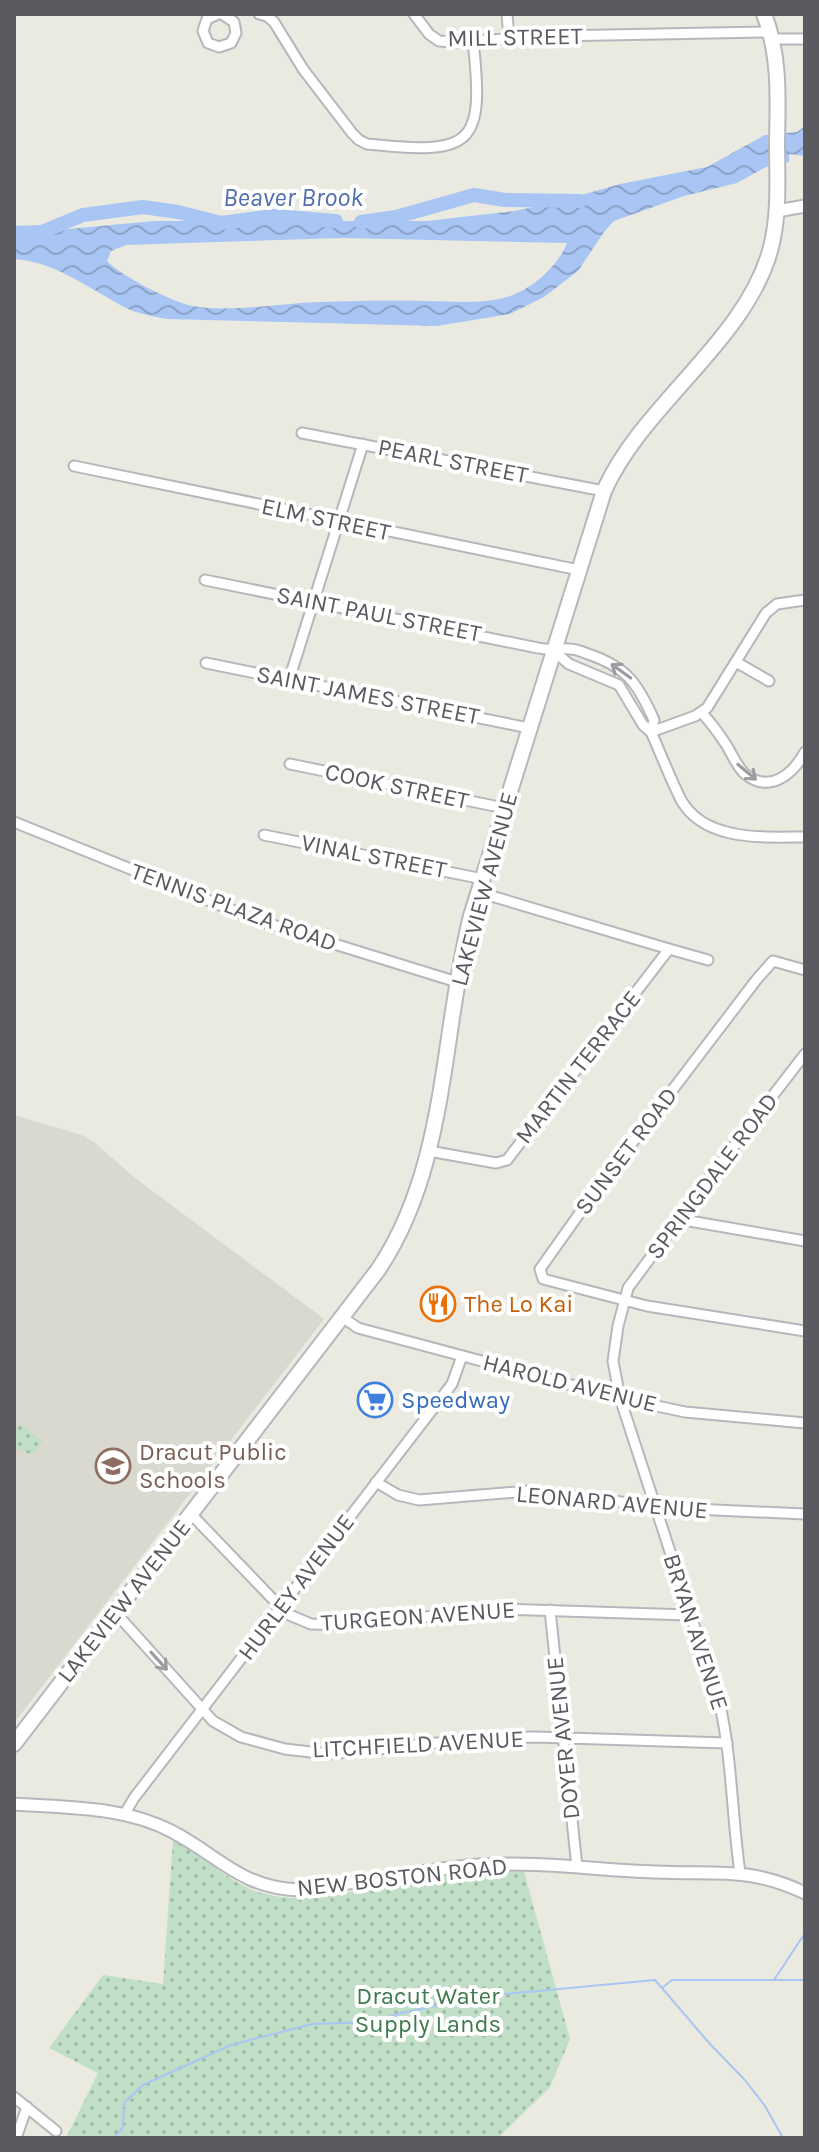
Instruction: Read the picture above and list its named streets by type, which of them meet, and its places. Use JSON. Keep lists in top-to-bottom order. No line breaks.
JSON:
{"streets":{"main road":["LAKEVIEW AVENUE"],"street":["MILL STREET","PEARL STREET","ELM STREET","SAINT PAUL STREET","SAINT JAMES STREET","COOK STREET","VINAL STREET","TENNIS PLAZA ROAD","MARTIN TERRACE","SUNSET ROAD","SPRINGDALE ROAD","HAROLD AVENUE","LEONARD AVENUE","HURLEY AVENUE","TURGEON AVENUE","BRYAN AVENUE","DOYER AVENUE","LITCHFIELD AVENUE","NEW BOSTON ROAD"]},"crossings":[["MILL STREET","LAKEVIEW AVENUE"],["PEARL STREET","LAKEVIEW AVENUE"],["ELM STREET","LAKEVIEW AVENUE"],["SAINT PAUL STREET","LAKEVIEW AVENUE"],["SAINT JAMES STREET","LAKEVIEW AVENUE"],["COOK STREET","LAKEVIEW AVENUE"],["VINAL STREET","LAKEVIEW AVENUE"],["LAKEVIEW AVENUE","TENNIS PLAZA ROAD"],["LAKEVIEW AVENUE","MARTIN TERRACE"],["LAKEVIEW AVENUE","HAROLD AVENUE"],["LAKEVIEW AVENUE","TURGEON AVENUE"],["LAKEVIEW AVENUE","LITCHFIELD AVENUE"],["SUNSET ROAD","SPRINGDALE ROAD"],["SPRINGDALE ROAD","HAROLD AVENUE"],["SPRINGDALE ROAD","BRYAN AVENUE"],["HAROLD AVENUE","HURLEY AVENUE"],["HAROLD AVENUE","BRYAN AVENUE"],["LEONARD AVENUE","HURLEY AVENUE"],["LEONARD AVENUE","BRYAN AVENUE"],["HURLEY AVENUE","TURGEON AVENUE"],["HURLEY AVENUE","LITCHFIELD AVENUE"],["HURLEY AVENUE","NEW BOSTON ROAD"],["TURGEON AVENUE","BRYAN AVENUE"],["TURGEON AVENUE","DOYER AVENUE"],["BRYAN AVENUE","LITCHFIELD AVENUE"],["BRYAN AVENUE","NEW BOSTON ROAD"],["DOYER AVENUE","LITCHFIELD AVENUE"],["DOYER AVENUE","NEW BOSTON ROAD"]],"water":["Beaver Brook"],"parks":["Dracut Water Supply Lands"],"places":{"restaurant":["The Lo Kai"],"supermarket":["Speedway"],"school or university":["Dracut Public Schools"]}}
